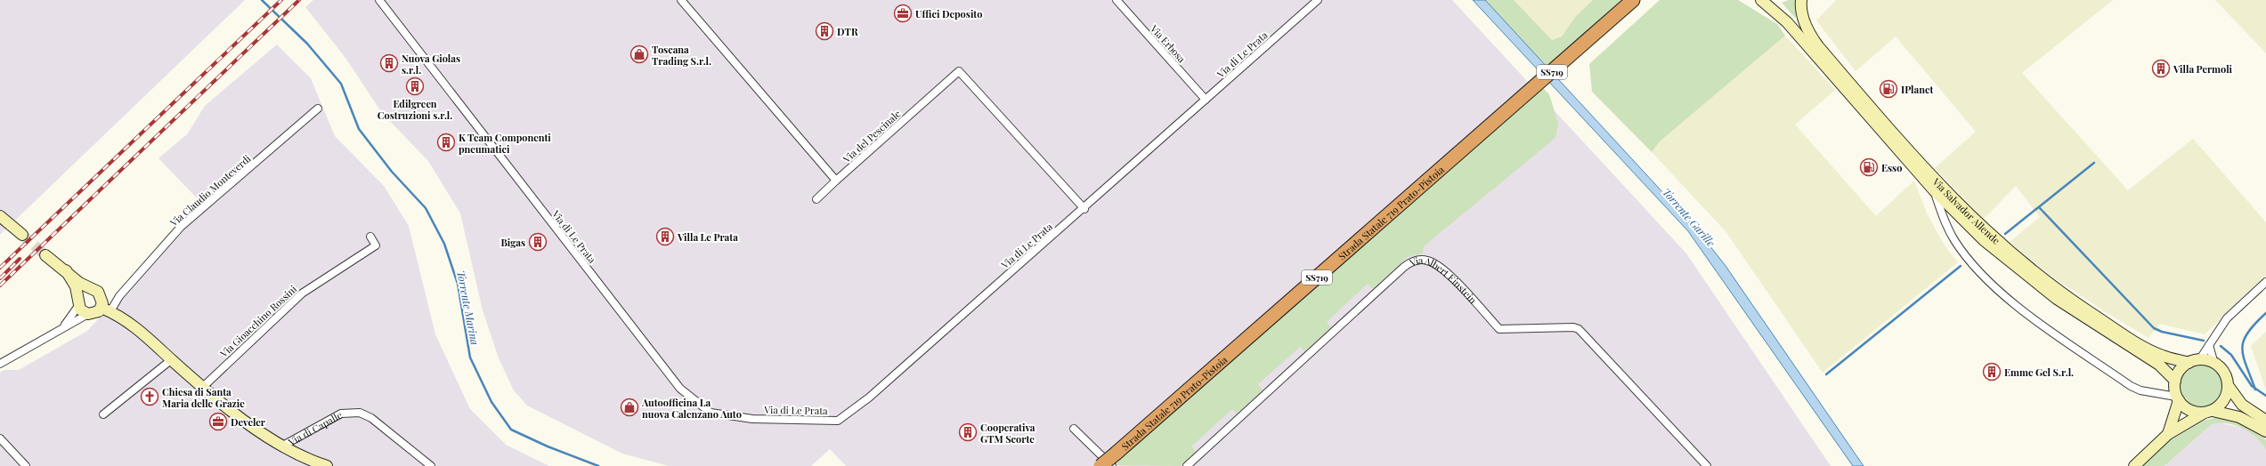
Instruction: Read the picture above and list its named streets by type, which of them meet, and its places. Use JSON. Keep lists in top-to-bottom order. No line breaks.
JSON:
{"streets":{"highway":["SS719","Strada Statale 719 Prato-Pistoia"],"main road":["Via Salvador Allende","Via di Capalle"],"street":["Via Erbosa","Via di Le Prata","Via del Pescinale","Via Claudio Monteverdi","Via Albert Einstein","Via Gioacchino Rossini"]},"crossings":[["Via Erbosa","Via di Le Prata"],["Via di Le Prata","Via del Pescinale"],["Via Claudio Monteverdi","Via di Capalle"],["Via Gioacchino Rossini","Via di Capalle"]],"water":["Torrente Garille","Torrente Marina"],"places":{"office":["Uffici Deposito","Develer"],"building":["DTR","Nuova Giolas s.r.l.","Villa Permoli","Edilgreen Costruzioni s.r.l.","K Team Componenti pneumatici","Villa Le Prata","Bigas","Emme Gel S.r.l.","Cooperativa GTM Scorte"],"shop":["Toscana Trading S.r.l.","Autoofficina La nuova Calenzano Auto"],"fuel station":["IPlanet","Esso"],"church":["Chiesa di Santa Maria delle Grazie"]}}
